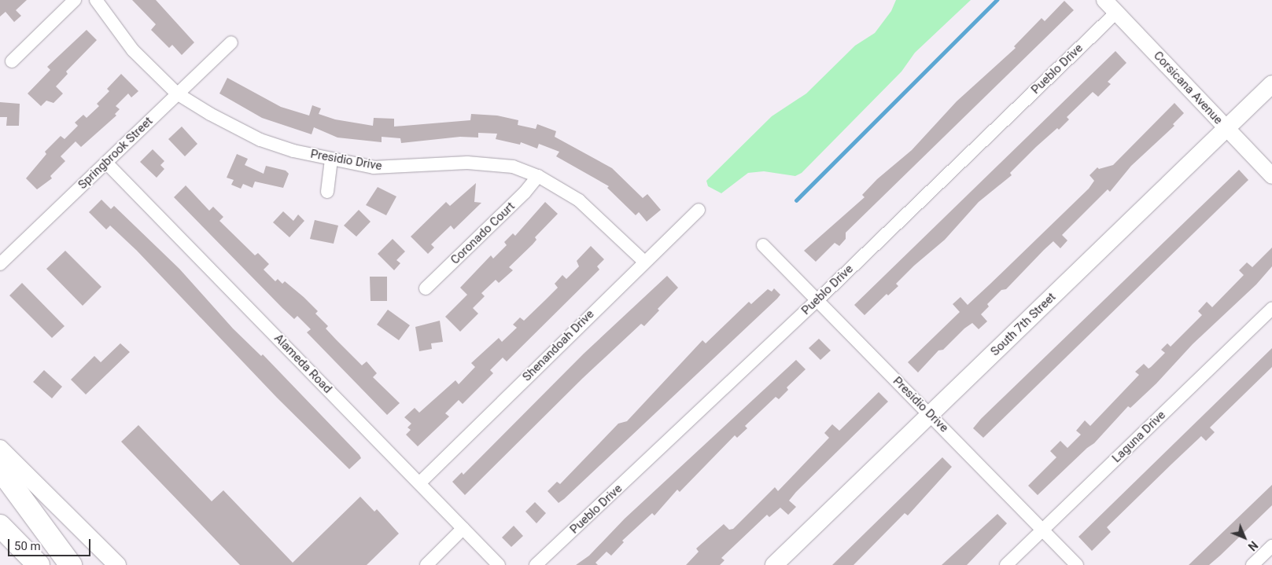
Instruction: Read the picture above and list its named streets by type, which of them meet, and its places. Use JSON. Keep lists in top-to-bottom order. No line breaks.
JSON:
{"streets":{"main road":["South 7th Street"],"street":["Pueblo Drive","Corsicana Avenue","Springbrook Street","Presidio Drive","Coronado Court","Shenandoah Drive","Alameda Road","Laguna Drive"]},"crossings":[["Pueblo Drive","Corsicana Avenue"],["Pueblo Drive","Presidio Drive"],["Corsicana Avenue","South 7th Street"],["Springbrook Street","Presidio Drive"],["Springbrook Street","Alameda Road"],["Presidio Drive","Coronado Court"],["Presidio Drive","South 7th Street"],["Presidio Drive","Shenandoah Drive"],["Presidio Drive","Laguna Drive"],["Shenandoah Drive","Alameda Road"]],"scale_bar":"50 m","north":"bottom right"}
